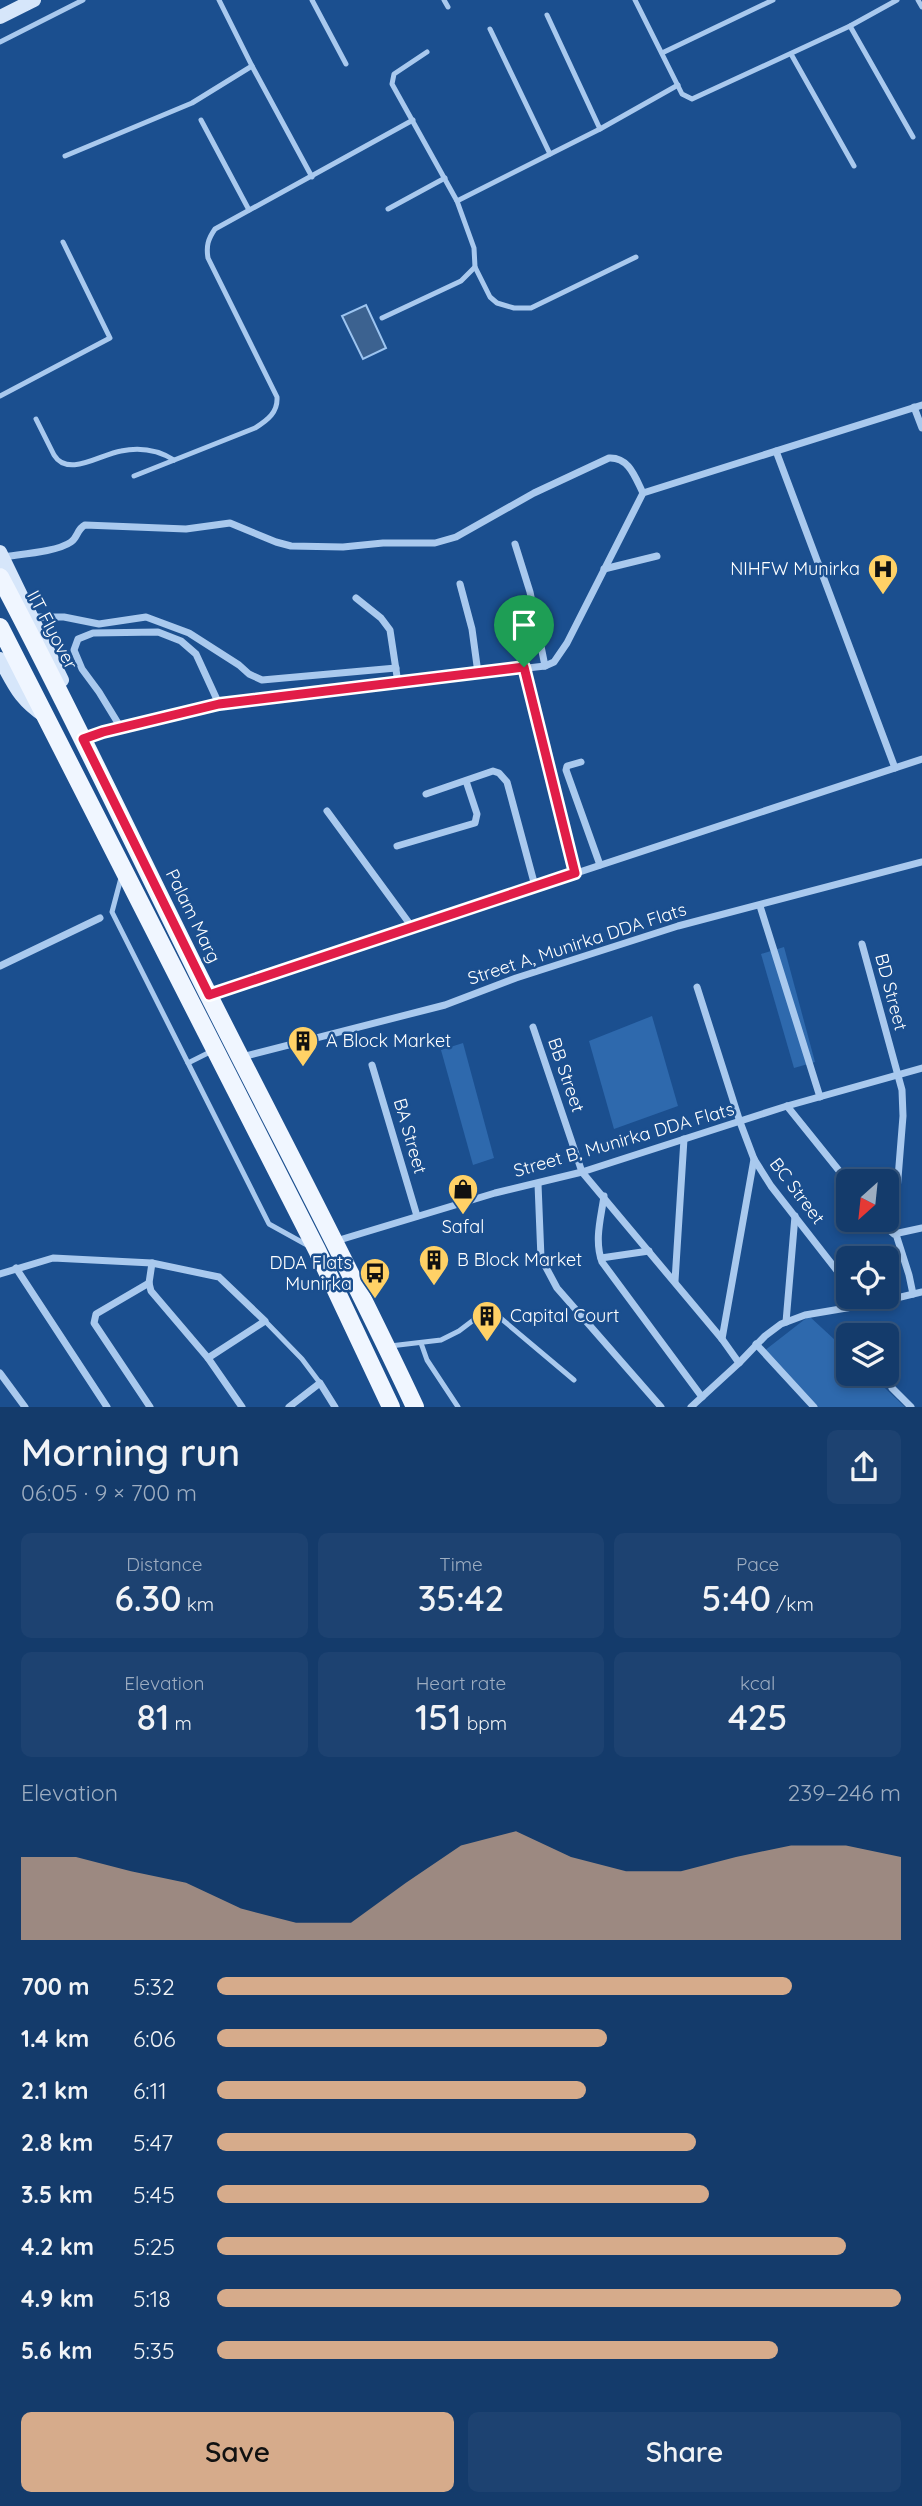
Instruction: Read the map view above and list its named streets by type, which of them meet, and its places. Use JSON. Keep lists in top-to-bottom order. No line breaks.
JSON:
{"streets":{"main road":["IIT Flyover","Palam Marg"],"street":["Street A, Munirka DDA Flats","BD Street","BB Street","BA Street","Street B, Munirka DDA Flats","BC Street"]},"crossings":[["IIT Flyover","Palam Marg"],["Palam Marg","Street A, Munirka DDA Flats"],["Palam Marg","Street B, Munirka DDA Flats"],["BD Street","Street B, Munirka DDA Flats"],["BB Street","Street B, Munirka DDA Flats"],["BA Street","Street B, Munirka DDA Flats"],["Street B, Munirka DDA Flats","BC Street"]],"places":{"hospital":["NIHFW Munirka"],"building":["A Block Market","B Block Market","Capital Court"],"shop":["Safal"],"bus stop":["DDA Flats Munirka"]},"north":"bottom left","page":{"heading":["Morning run","06:05 · 9 × 700 m"],"stats":[["Distance","6.30 km"],["Time","35:42"],["Pace","5:40 /km"],["Elevation","81 m"],["Heart rate","151 bpm"],["kcal","425"]],"chart":["Elevation","239–246 m"],"list":[{"name":"700 m","note":"5:32"},{"name":"1.4 km","note":"6:06"},{"name":"2.1 km","note":"6:11"},{"name":"2.8 km","note":"5:47"},{"name":"3.5 km","note":"5:45"},{"name":"4.2 km","note":"5:25"},{"name":"4.9 km","note":"5:18"},{"name":"5.6 km","note":"5:35"}],"buttons":["Save","Share"]}}
